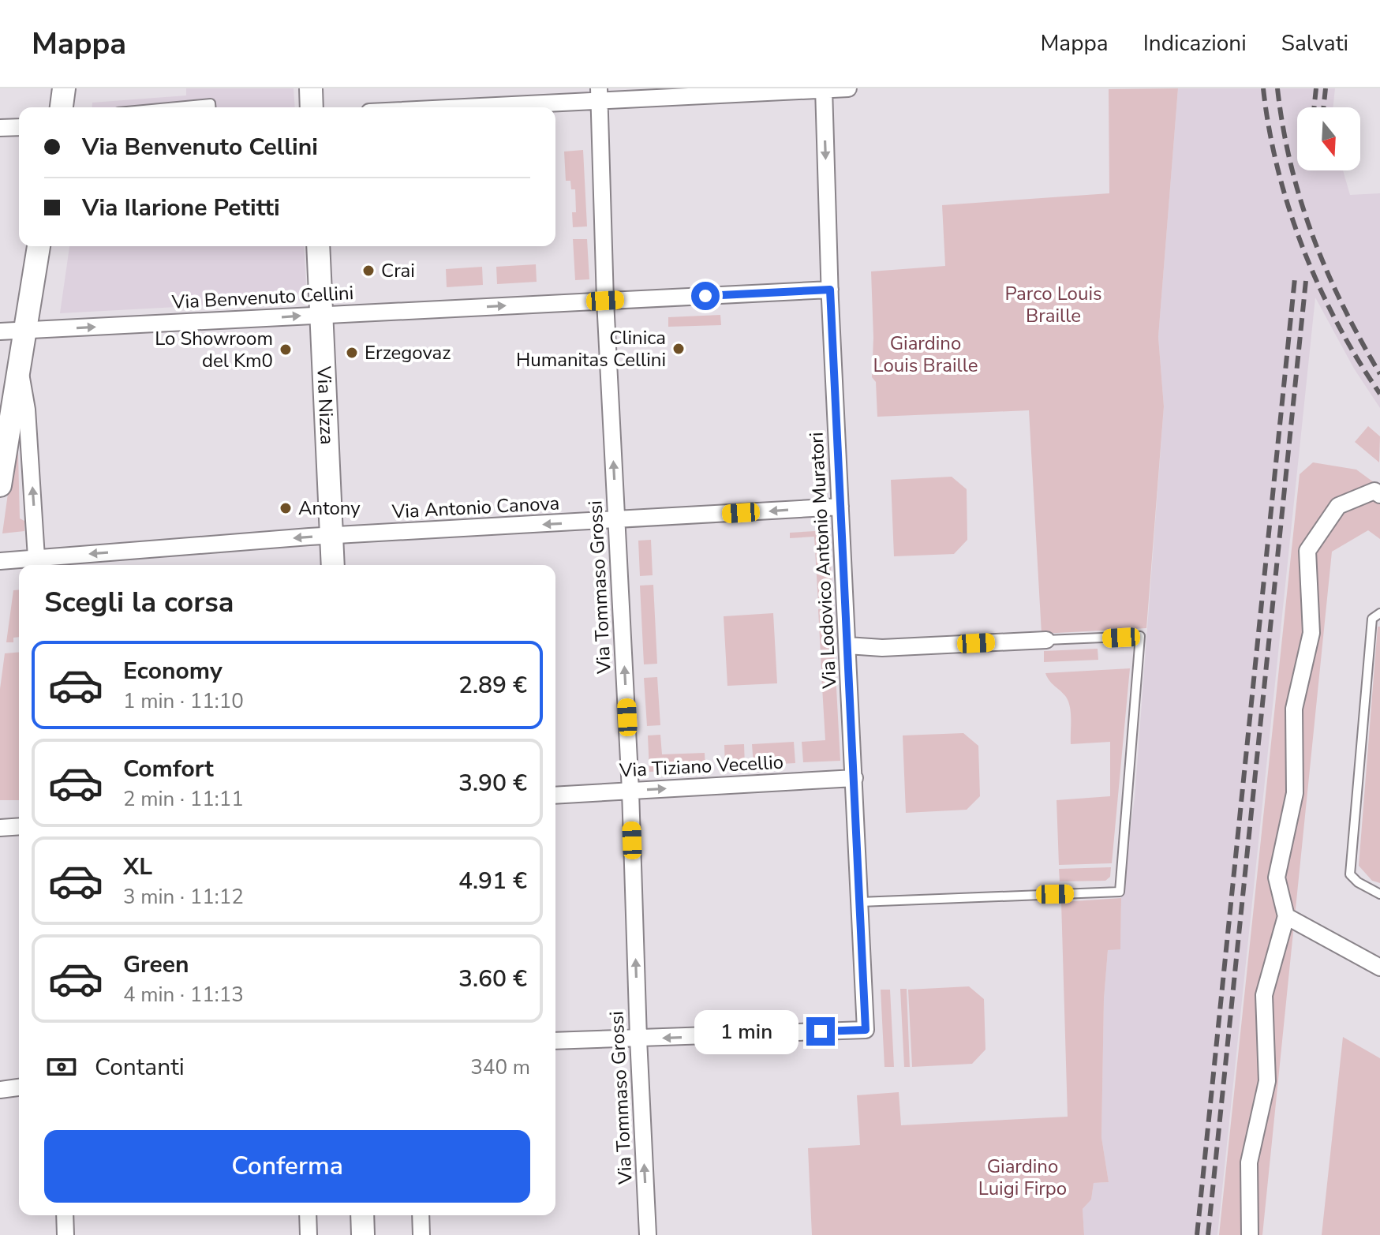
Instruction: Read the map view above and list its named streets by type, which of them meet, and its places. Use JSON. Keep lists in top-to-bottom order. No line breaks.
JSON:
{"streets":{"street":["Via Benvenuto Cellini","Via Nizza","Via Antonio Canova","Via Lodovico Antonio Muratori","Via Tommaso Grossi","Via Tiziano Vecellio"]},"crossings":[["Via Benvenuto Cellini","Via Nizza"],["Via Benvenuto Cellini","Via Lodovico Antonio Muratori"],["Via Benvenuto Cellini","Via Tommaso Grossi"],["Via Nizza","Via Antonio Canova"],["Via Antonio Canova","Via Lodovico Antonio Muratori"],["Via Antonio Canova","Via Tommaso Grossi"],["Via Lodovico Antonio Muratori","Via Tommaso Grossi"],["Via Lodovico Antonio Muratori","Via Tiziano Vecellio"],["Via Tommaso Grossi","Via Tiziano Vecellio"]],"one_way":["Via Benvenuto Cellini","Via Antonio Canova","Via Tommaso Grossi","Via Tiziano Vecellio"],"parks":["Parco Louis Braille","Giardino Louis Braille","Giardino Luigi Firpo"],"places":["Crai","Clinica Humanitas Cellini","Lo Showroom del Km0","Erzegovaz","Antony"],"north":"bottom","page":{"header":"Mappa","nav":["Mappa","Indicazioni","Salvati"],"banner":["Via Benvenuto Cellini","Via Ilarione Petitti"],"heading":"Scegli la corsa","list":[{"name":"Economy","note":"1 min · 11:10","value":"2.89 €"},{"name":"Comfort","note":"2 min · 11:11","value":"3.90 €"},{"name":"XL","note":"3 min · 11:12","value":"4.91 €"},{"name":"Green","note":"4 min · 11:13","value":"3.60 €"}],"bubble":"1 min","pay":["Contanti","340 m"],"buttons":"Conferma"}}
